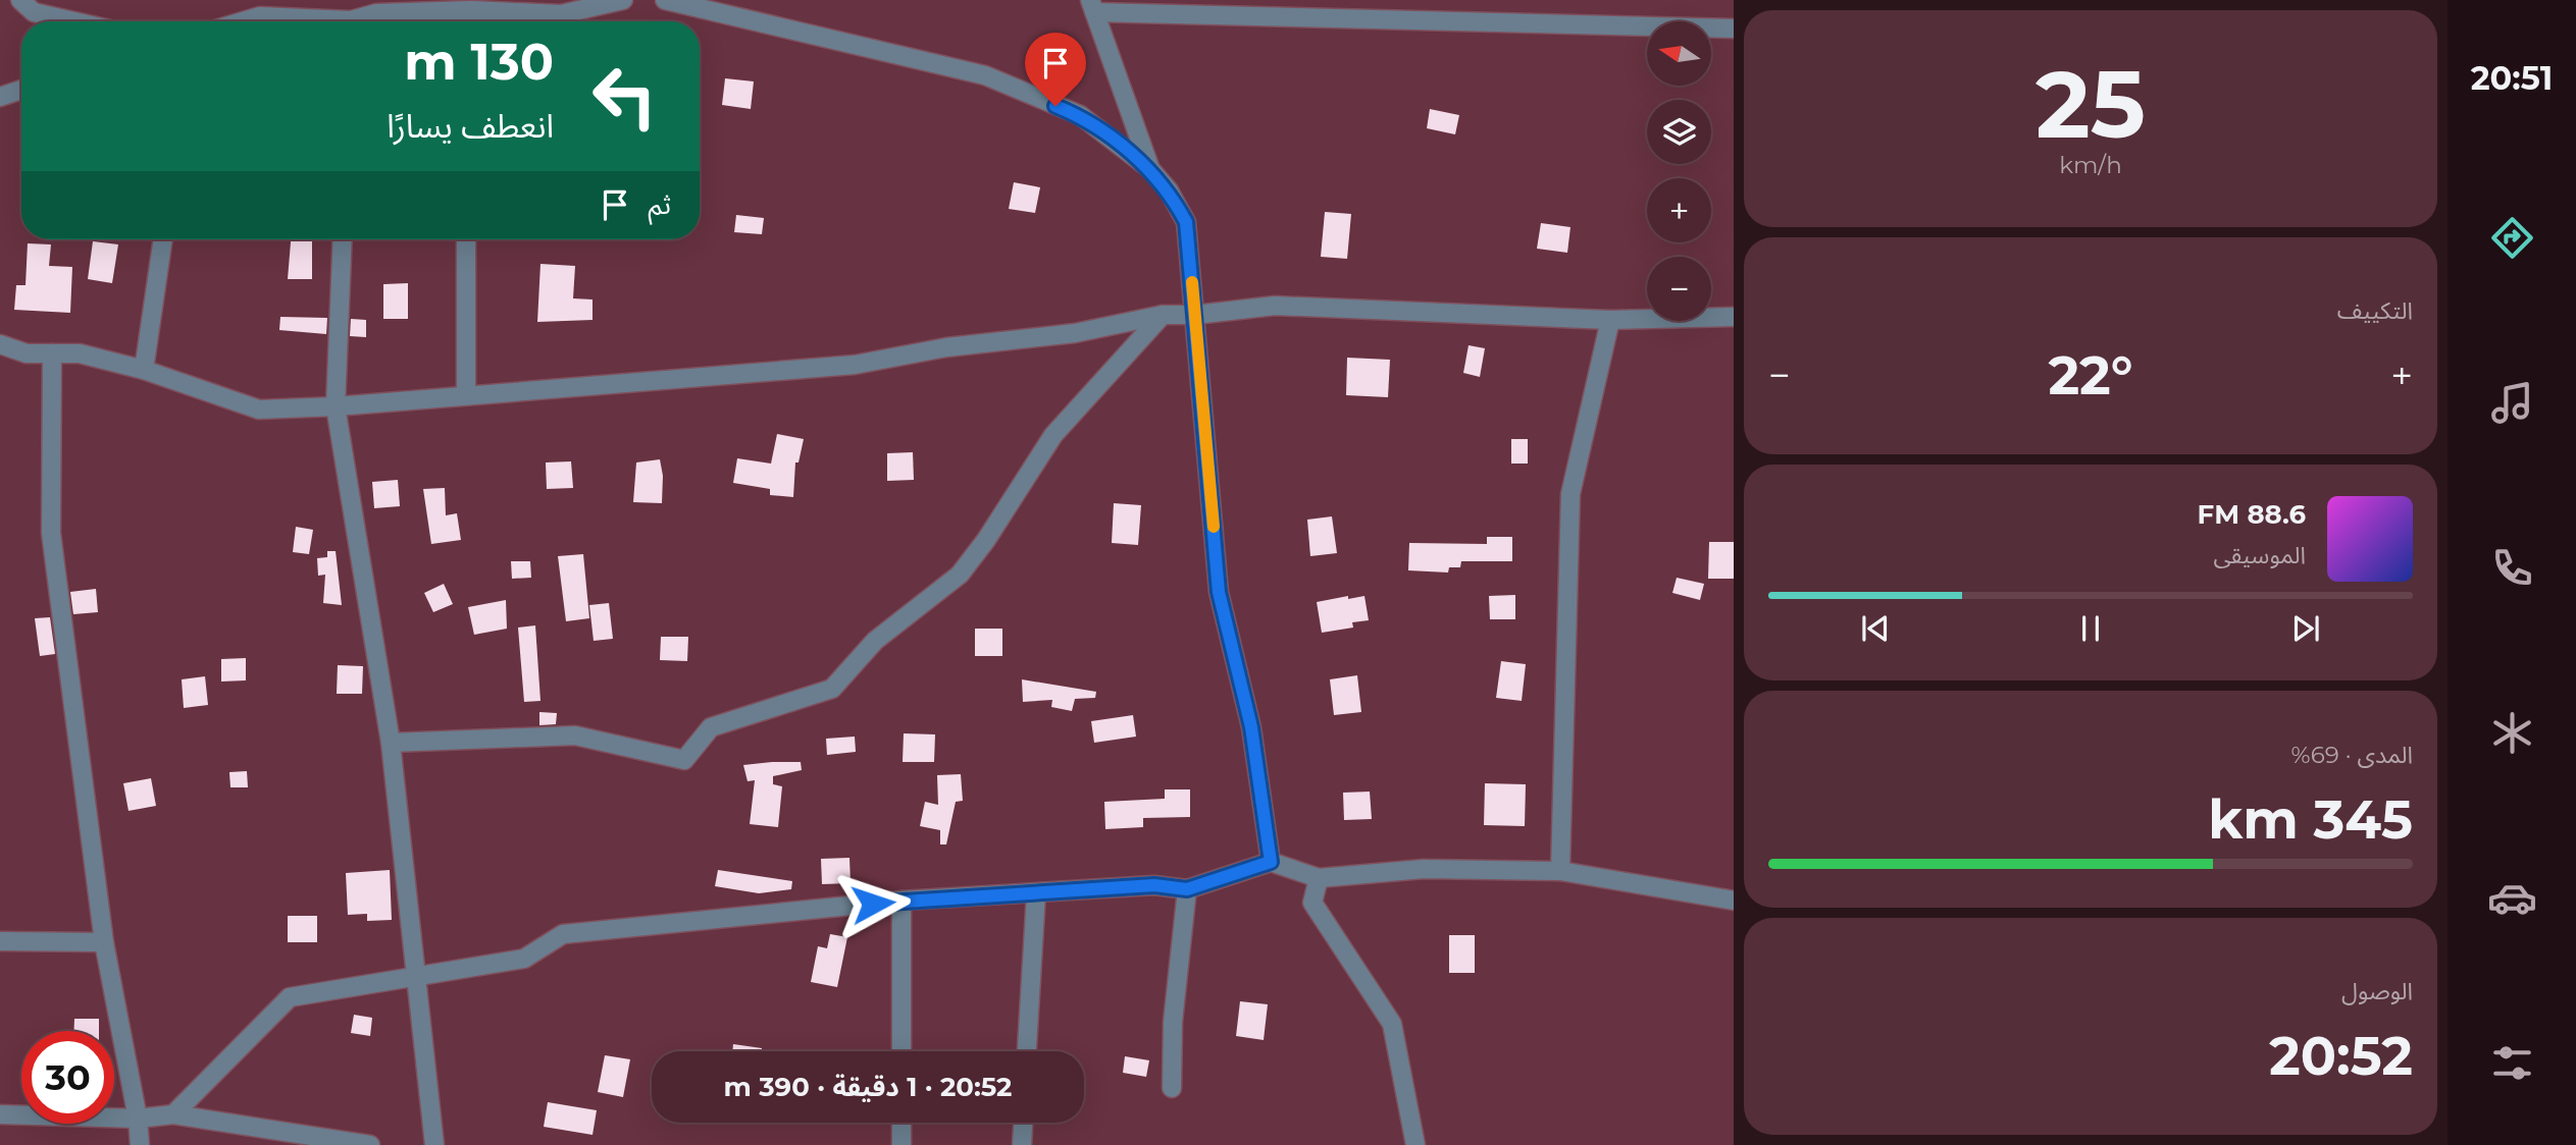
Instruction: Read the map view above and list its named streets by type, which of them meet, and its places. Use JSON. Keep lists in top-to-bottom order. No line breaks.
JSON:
{"north":"left","page":{"tabs":"20:51","tile":[["25","km/h"],"التكييف",["المدى · 69%","345 km"],["الوصول","20:52"]],"map_buttons":["+","−"],"turn":["130 m","انعطف يسارًا"],"then":"ثم","heat":["−","22°","+"],"song":["88.6 FM","الموسيقى"],"limit":"30","trip":"20:52 · 1 دقيقة · 390 m"}}
